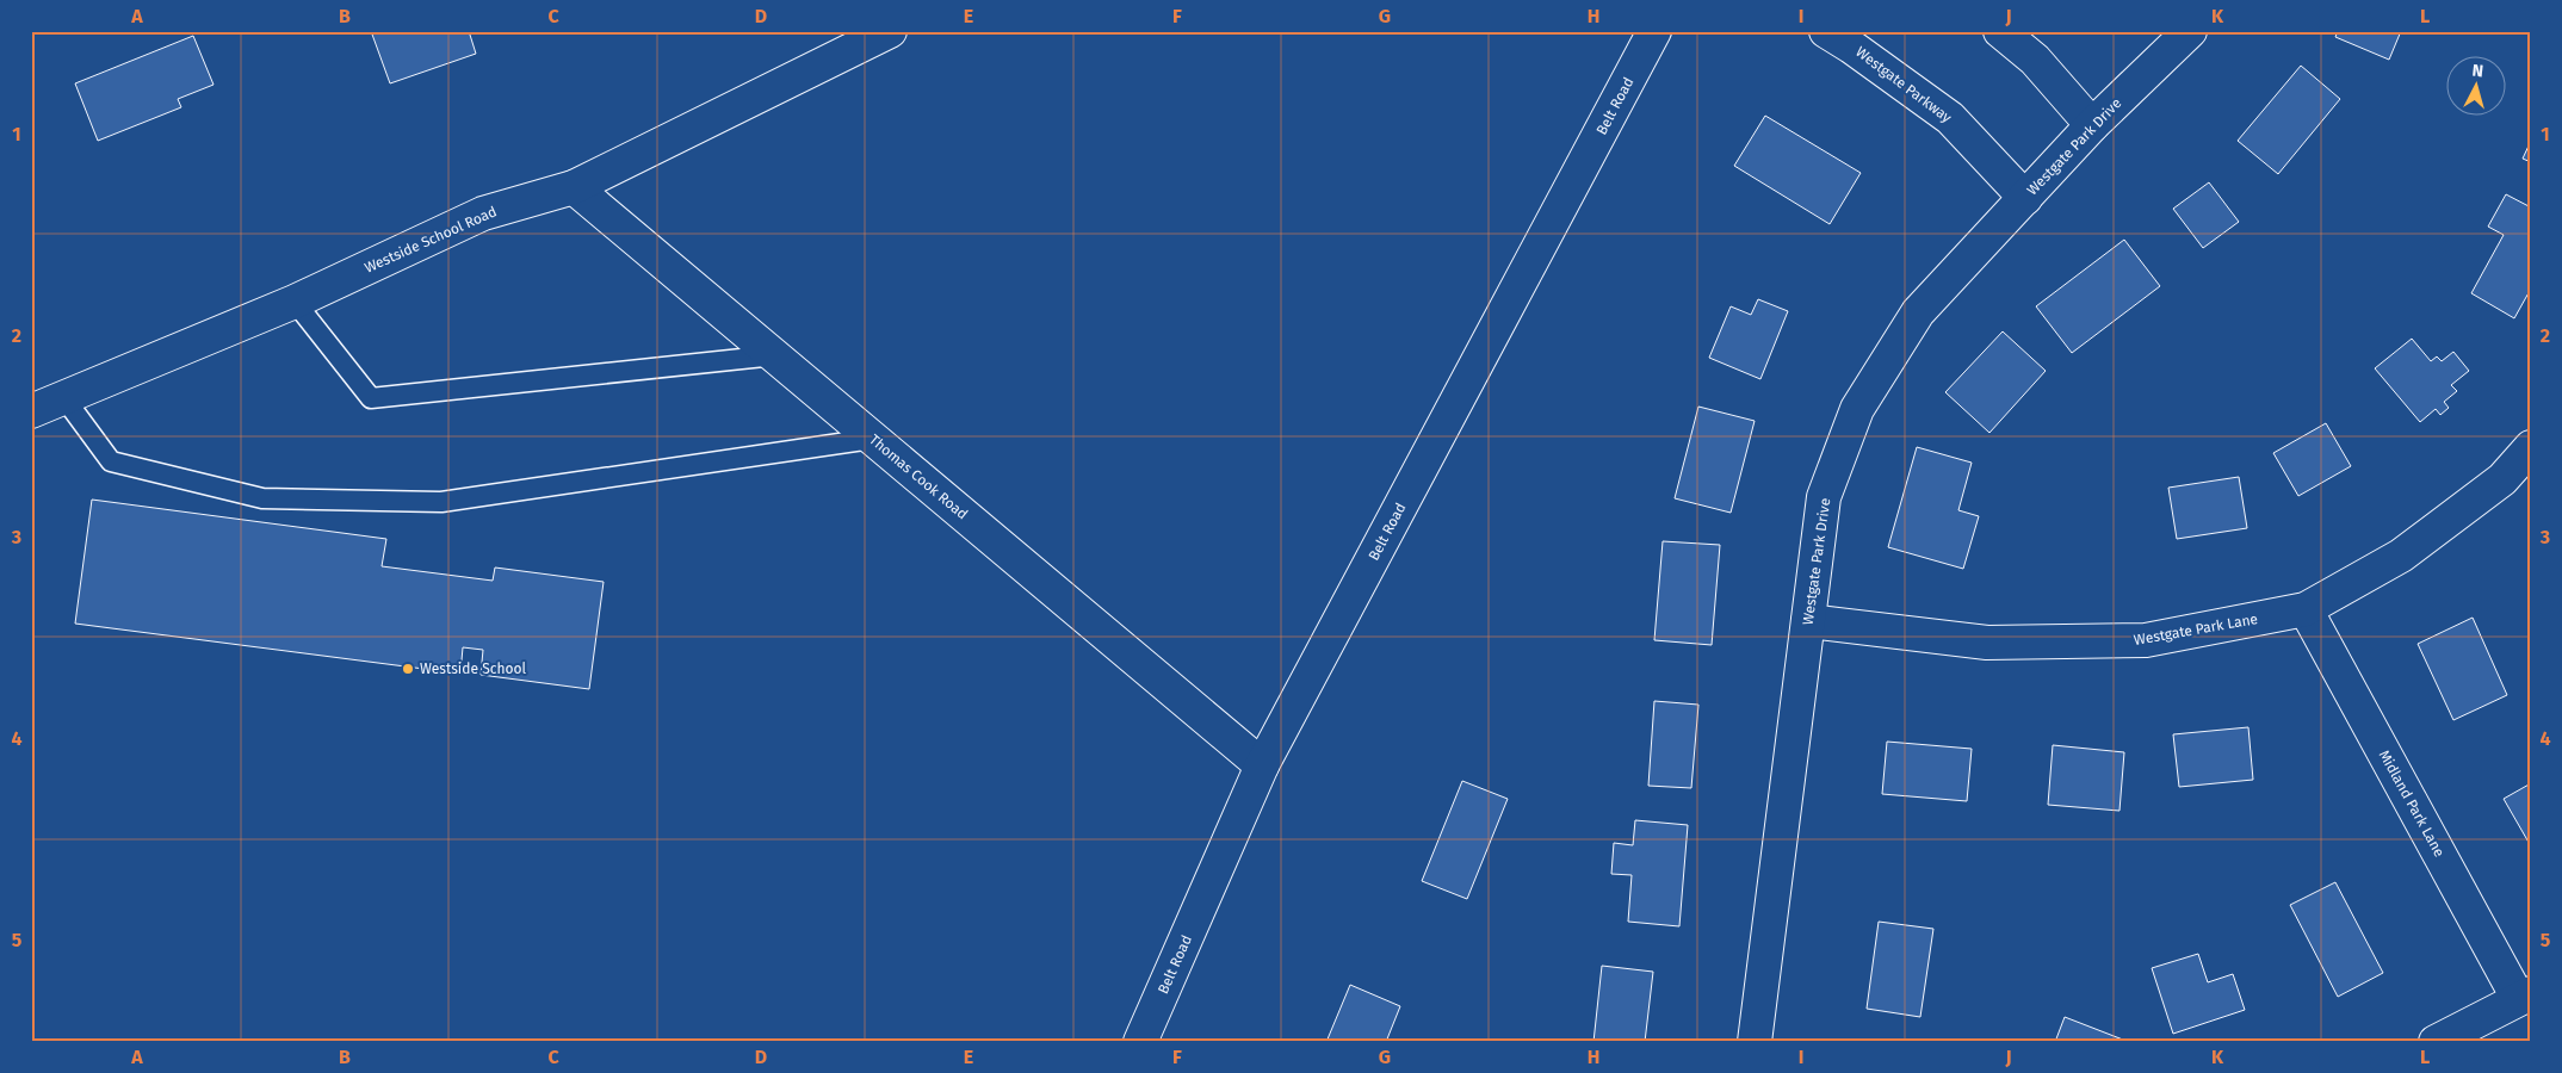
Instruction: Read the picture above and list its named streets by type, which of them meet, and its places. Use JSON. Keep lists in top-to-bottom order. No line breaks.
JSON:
{"streets":{"street":["Westgate Parkway","Belt Road","Westgate Park Drive","Westside School Road","Thomas Cook Road","Westgate Park Lane","Midland Park Lane"]},"crossings":[["Westgate Parkway","Westgate Park Drive"],["Belt Road","Thomas Cook Road"],["Westgate Park Drive","Westgate Park Lane"],["Westside School Road","Thomas Cook Road"],["Westgate Park Lane","Midland Park Lane"]],"places":["Westside School"],"north":"top","grid":{"columns":["A","B","C","D","E","F","G","H","I","J","K","L"],"rows":["1","2","3","4","5"]}}
